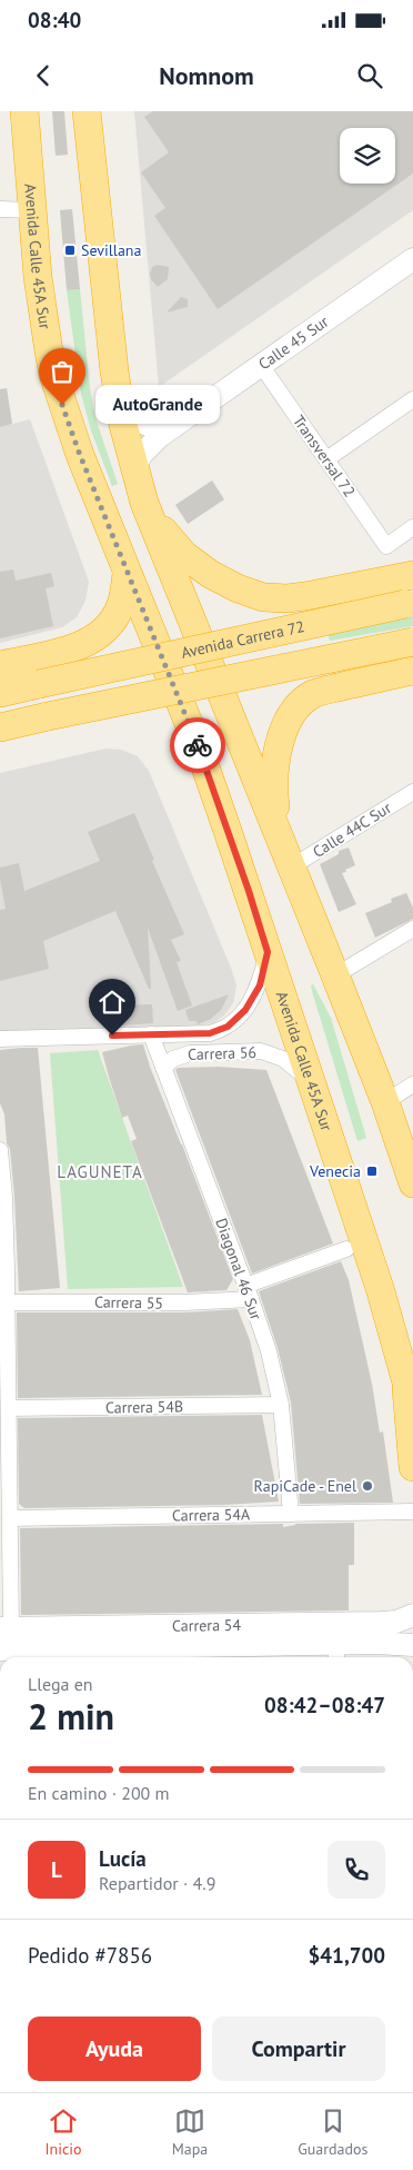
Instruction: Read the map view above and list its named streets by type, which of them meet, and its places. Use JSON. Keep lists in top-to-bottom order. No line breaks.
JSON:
{"streets":{"highway":["Avenida Calle 45A Sur","Avenida Carrera 72"],"street":["Calle 45 Sur","Transversal 72","Calle 44C Sur","Carrera 56","Diagonal 46 Sur","Carrera 55","Carrera 54B","Carrera 54A","Carrera 54"]},"crossings":[["Avenida Calle 45A Sur","Carrera 56"],["Calle 45 Sur","Transversal 72"],["Carrera 56","Diagonal 46 Sur"],["Diagonal 46 Sur","Carrera 55"],["Diagonal 46 Sur","Carrera 54B"],["Diagonal 46 Sur","Carrera 54A"]],"districts":["LAGUNETA"],"places":{"transit":["Sevillana","Venecia"],"other":["AutoGrande","RapiCade - Enel"]},"page":{"status":"08:40","header":"Nomnom","bubble":"AutoGrande","heading":["2 min","Llega en","08:42–08:47"],"panel":["Lucía","Repartidor · 4.9","Pedido #7856","$41,700"],"bar":"En camino · 200 m","round":"L","buttons":["Ayuda","Compartir"],"tabs":["Inicio","Mapa","Guardados"]}}
